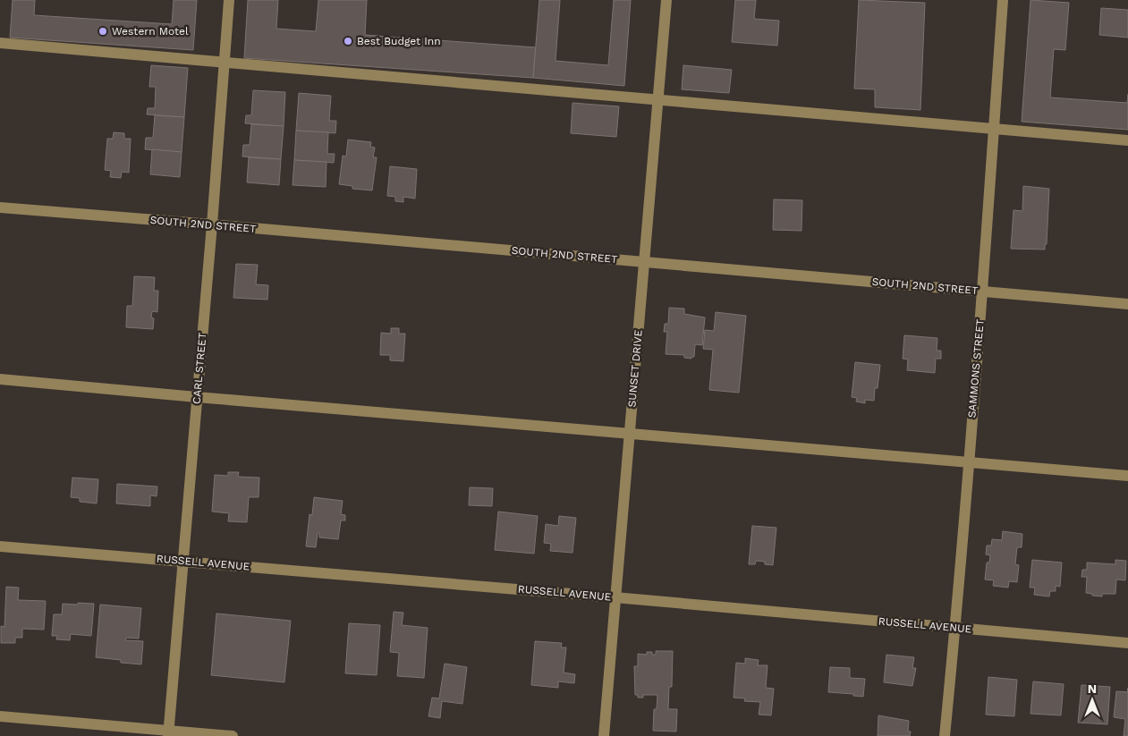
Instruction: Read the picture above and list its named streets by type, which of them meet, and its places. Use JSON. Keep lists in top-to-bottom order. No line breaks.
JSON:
{"streets":{"street":["SOUTH 2ND STREET","CARL STREET","SUNSET DRIVE","SAMMONS STREET","RUSSELL AVENUE"]},"crossings":[["SOUTH 2ND STREET","CARL STREET"],["SOUTH 2ND STREET","SUNSET DRIVE"],["SOUTH 2ND STREET","SAMMONS STREET"],["CARL STREET","RUSSELL AVENUE"],["SUNSET DRIVE","RUSSELL AVENUE"],["SAMMONS STREET","RUSSELL AVENUE"]],"places":["Western Motel","Best Budget Inn"],"north":"top"}
